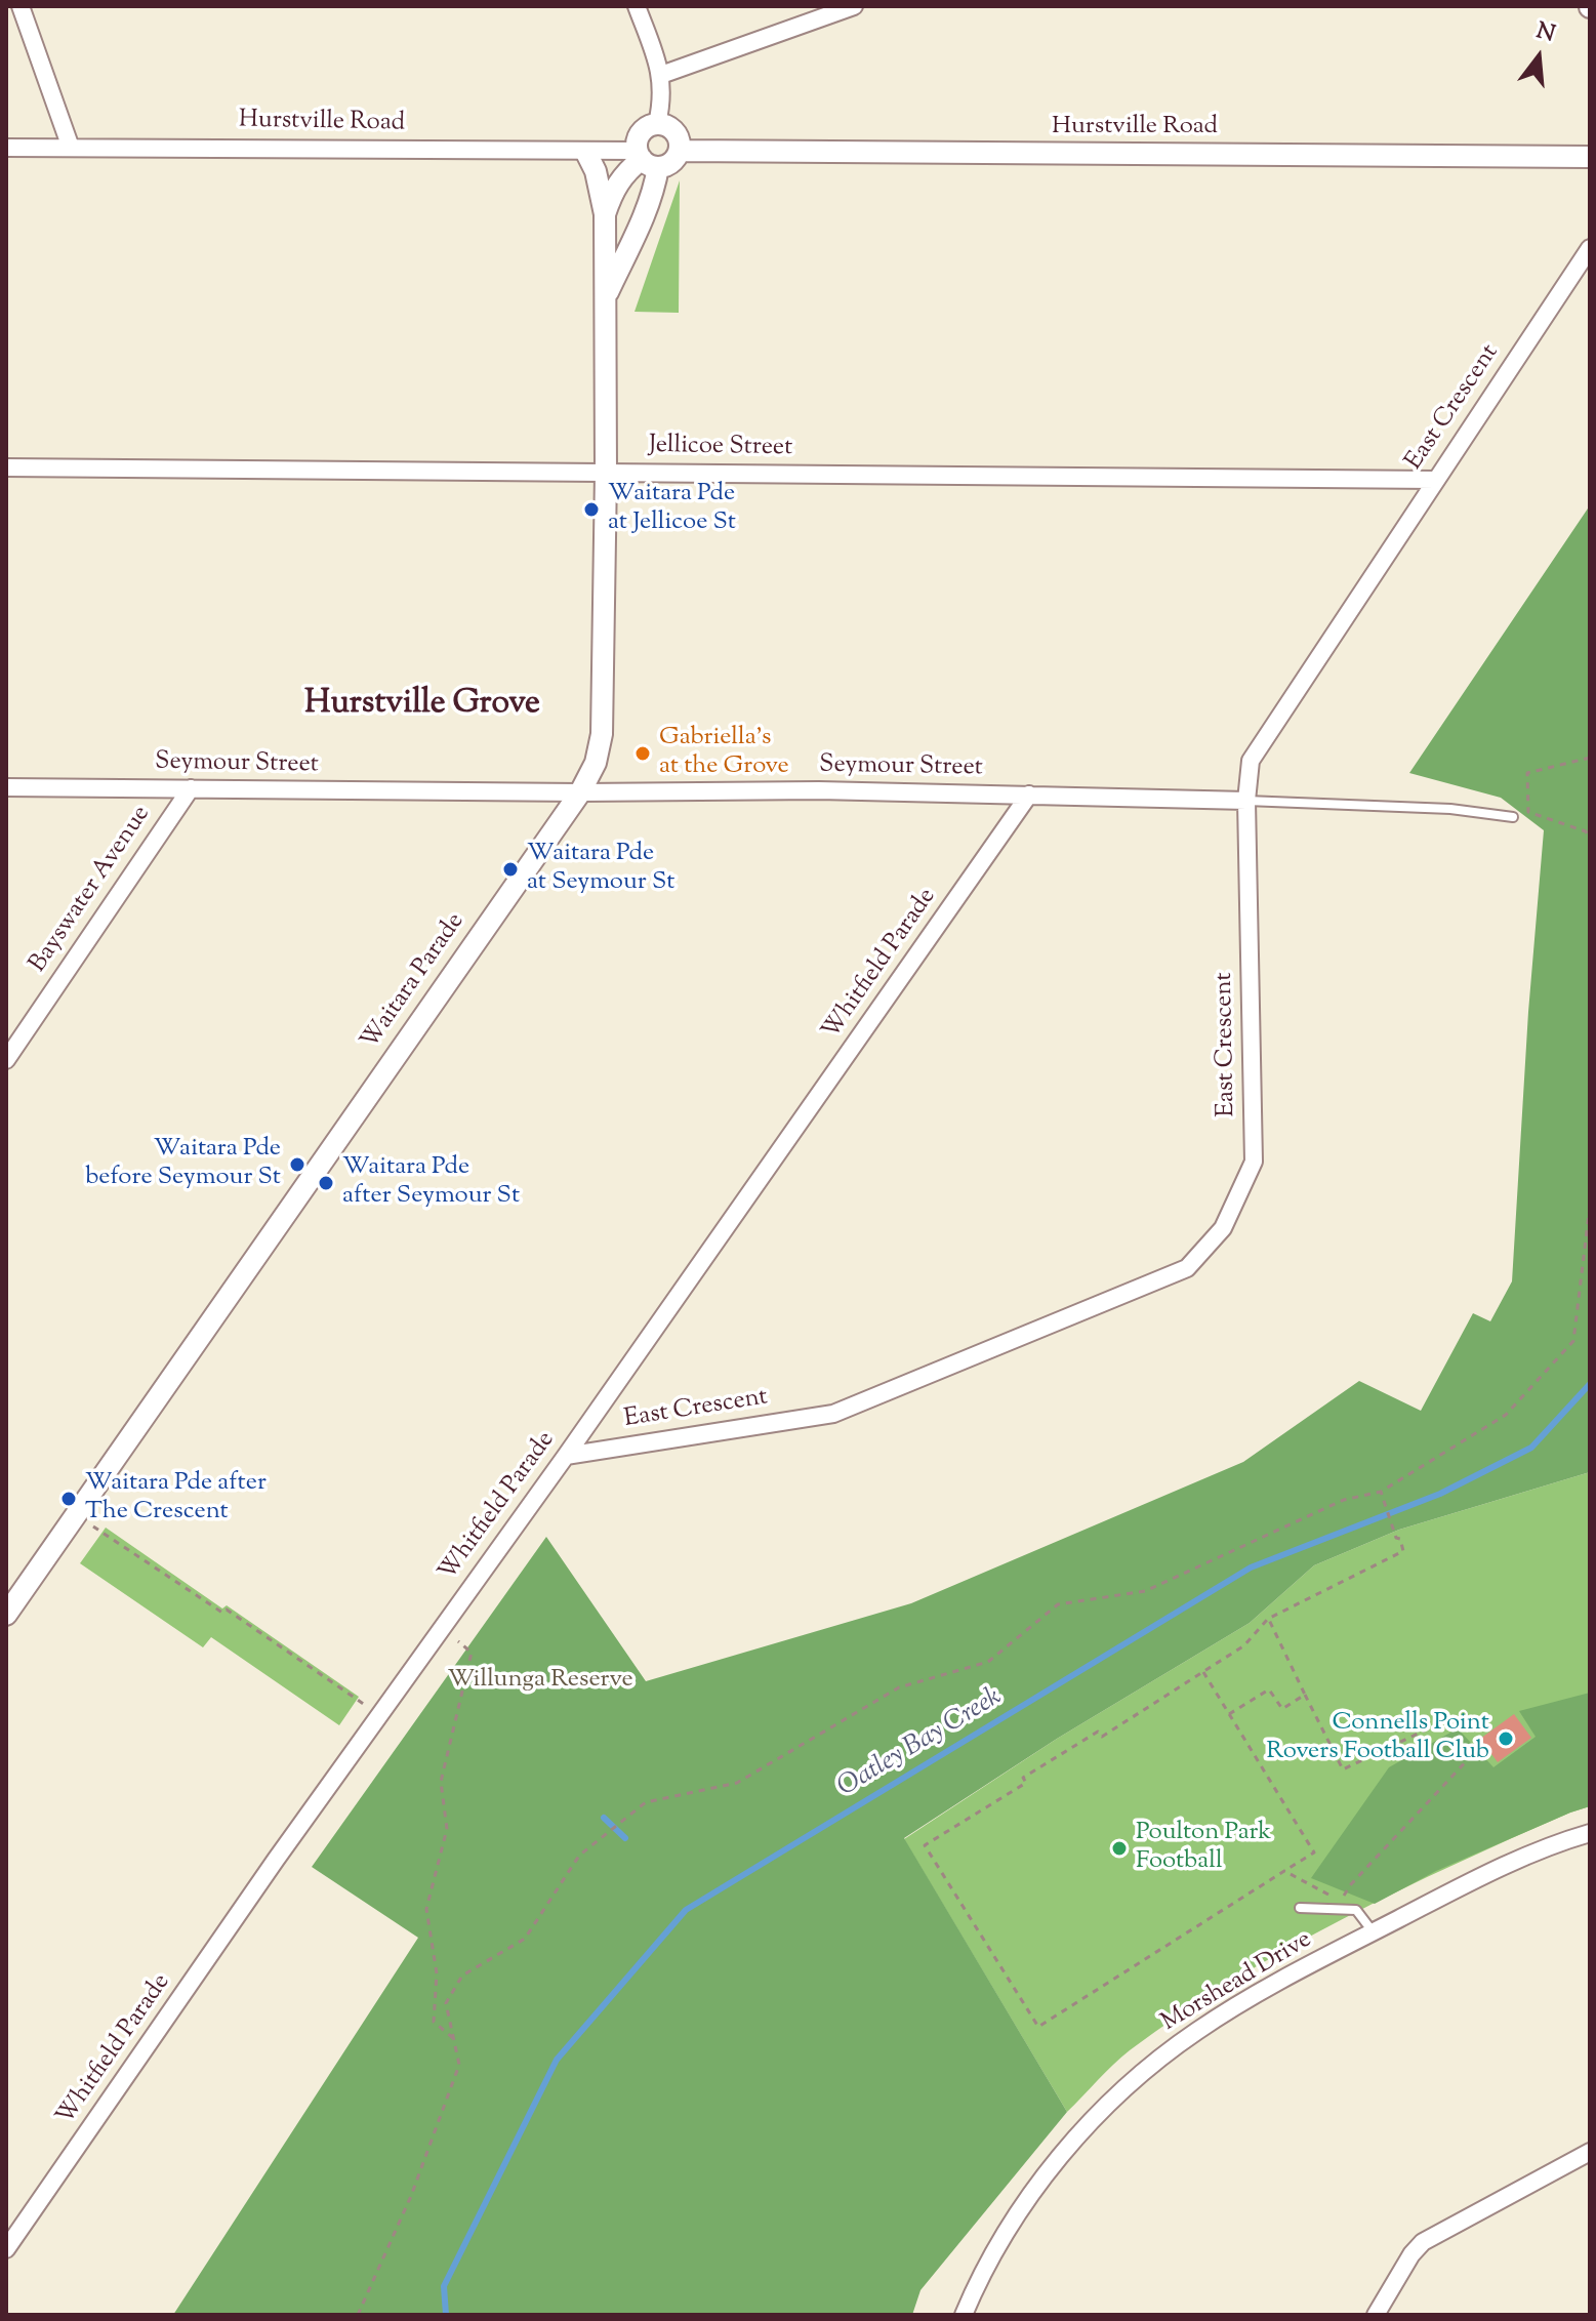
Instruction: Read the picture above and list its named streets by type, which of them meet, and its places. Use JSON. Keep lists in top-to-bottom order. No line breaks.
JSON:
{"streets":{"street":["Hurstville Road","East Crescent","Jellicoe Street","Seymour Street","Bayswater Avenue","Whitfield Parade","Waitara Parade","Morshead Drive"]},"crossings":[["Hurstville Road","Waitara Parade"],["East Crescent","Jellicoe Street"],["East Crescent","Seymour Street"],["East Crescent","Whitfield Parade"],["Jellicoe Street","Waitara Parade"],["Seymour Street","Bayswater Avenue"],["Seymour Street","Whitfield Parade"],["Seymour Street","Waitara Parade"]],"districts":["Hurstville Grove"],"water":["Oatley Bay Creek"],"parks":["Willunga Reserve"],"places":["Waitara Pde at Jellicoe St","Gabriella's at the Grove","Waitara Pde at Seymour St","Waitara Pde before Seymour St","Waitara Pde after Seymour St","Waitara Pde after The Crescent","Connells Point Rovers Football Club","Poulton Park Football"],"north":"top"}
